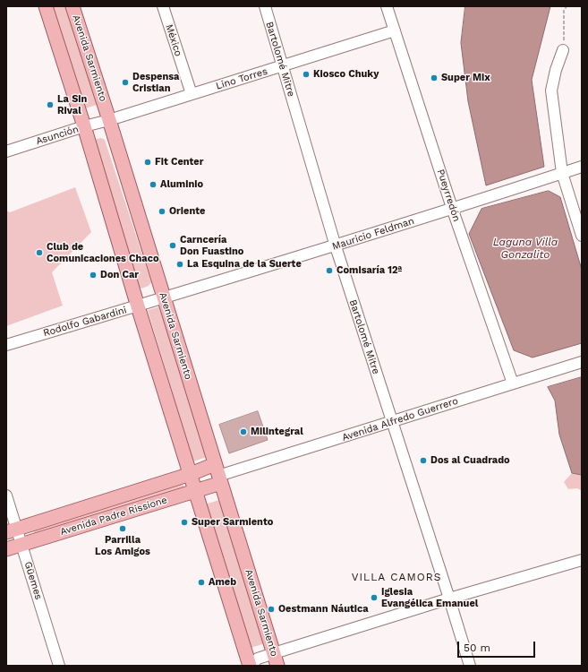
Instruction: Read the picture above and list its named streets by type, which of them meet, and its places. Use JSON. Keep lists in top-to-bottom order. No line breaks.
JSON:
{"streets":{"main road":["Avenida Sarmiento","Avenida Padre Rissione"],"street":["México","Bartolomé Mitre","Lino Torres","Asunción","Pueyrredón","Mauricio Feldman","Rodolfo Gabardini","Avenida Alfredo Guerrero","Güemes"]},"crossings":[["México","Lino Torres"],["Avenida Sarmiento","Lino Torres"],["Avenida Sarmiento","Asunción"],["Avenida Sarmiento","Mauricio Feldman"],["Avenida Sarmiento","Rodolfo Gabardini"],["Avenida Sarmiento","Avenida Alfredo Guerrero"],["Avenida Sarmiento","Avenida Padre Rissione"],["Bartolomé Mitre","Lino Torres"],["Bartolomé Mitre","Mauricio Feldman"],["Bartolomé Mitre","Avenida Alfredo Guerrero"],["Lino Torres","Asunción"],["Lino Torres","Pueyrredón"],["Pueyrredón","Mauricio Feldman"],["Pueyrredón","Avenida Alfredo Guerrero"],["Mauricio Feldman","Rodolfo Gabardini"],["Avenida Alfredo Guerrero","Avenida Padre Rissione"],["Avenida Padre Rissione","Güemes"]],"districts":["VILLA CAMORS"],"water":["Laguna Villa Gonzalito"],"places":["Kiosco Chuky","Super Mix","Despensa Cristian","La Sin Rival","Fit Center","Aluminio","Oriente","Carncería Don Fuastino","Club de Comunicaciones Chaco","La Esquina de la Suerte","Comisaría 12ª","Don Car","Milintegral","Dos al Cuadrado","Super Sarmiento","Parrilla Los Amigos","Ameb","Iglesia Evangélica Emanuel","Oestmann Náutica"],"scale_bar":"50 m"}
